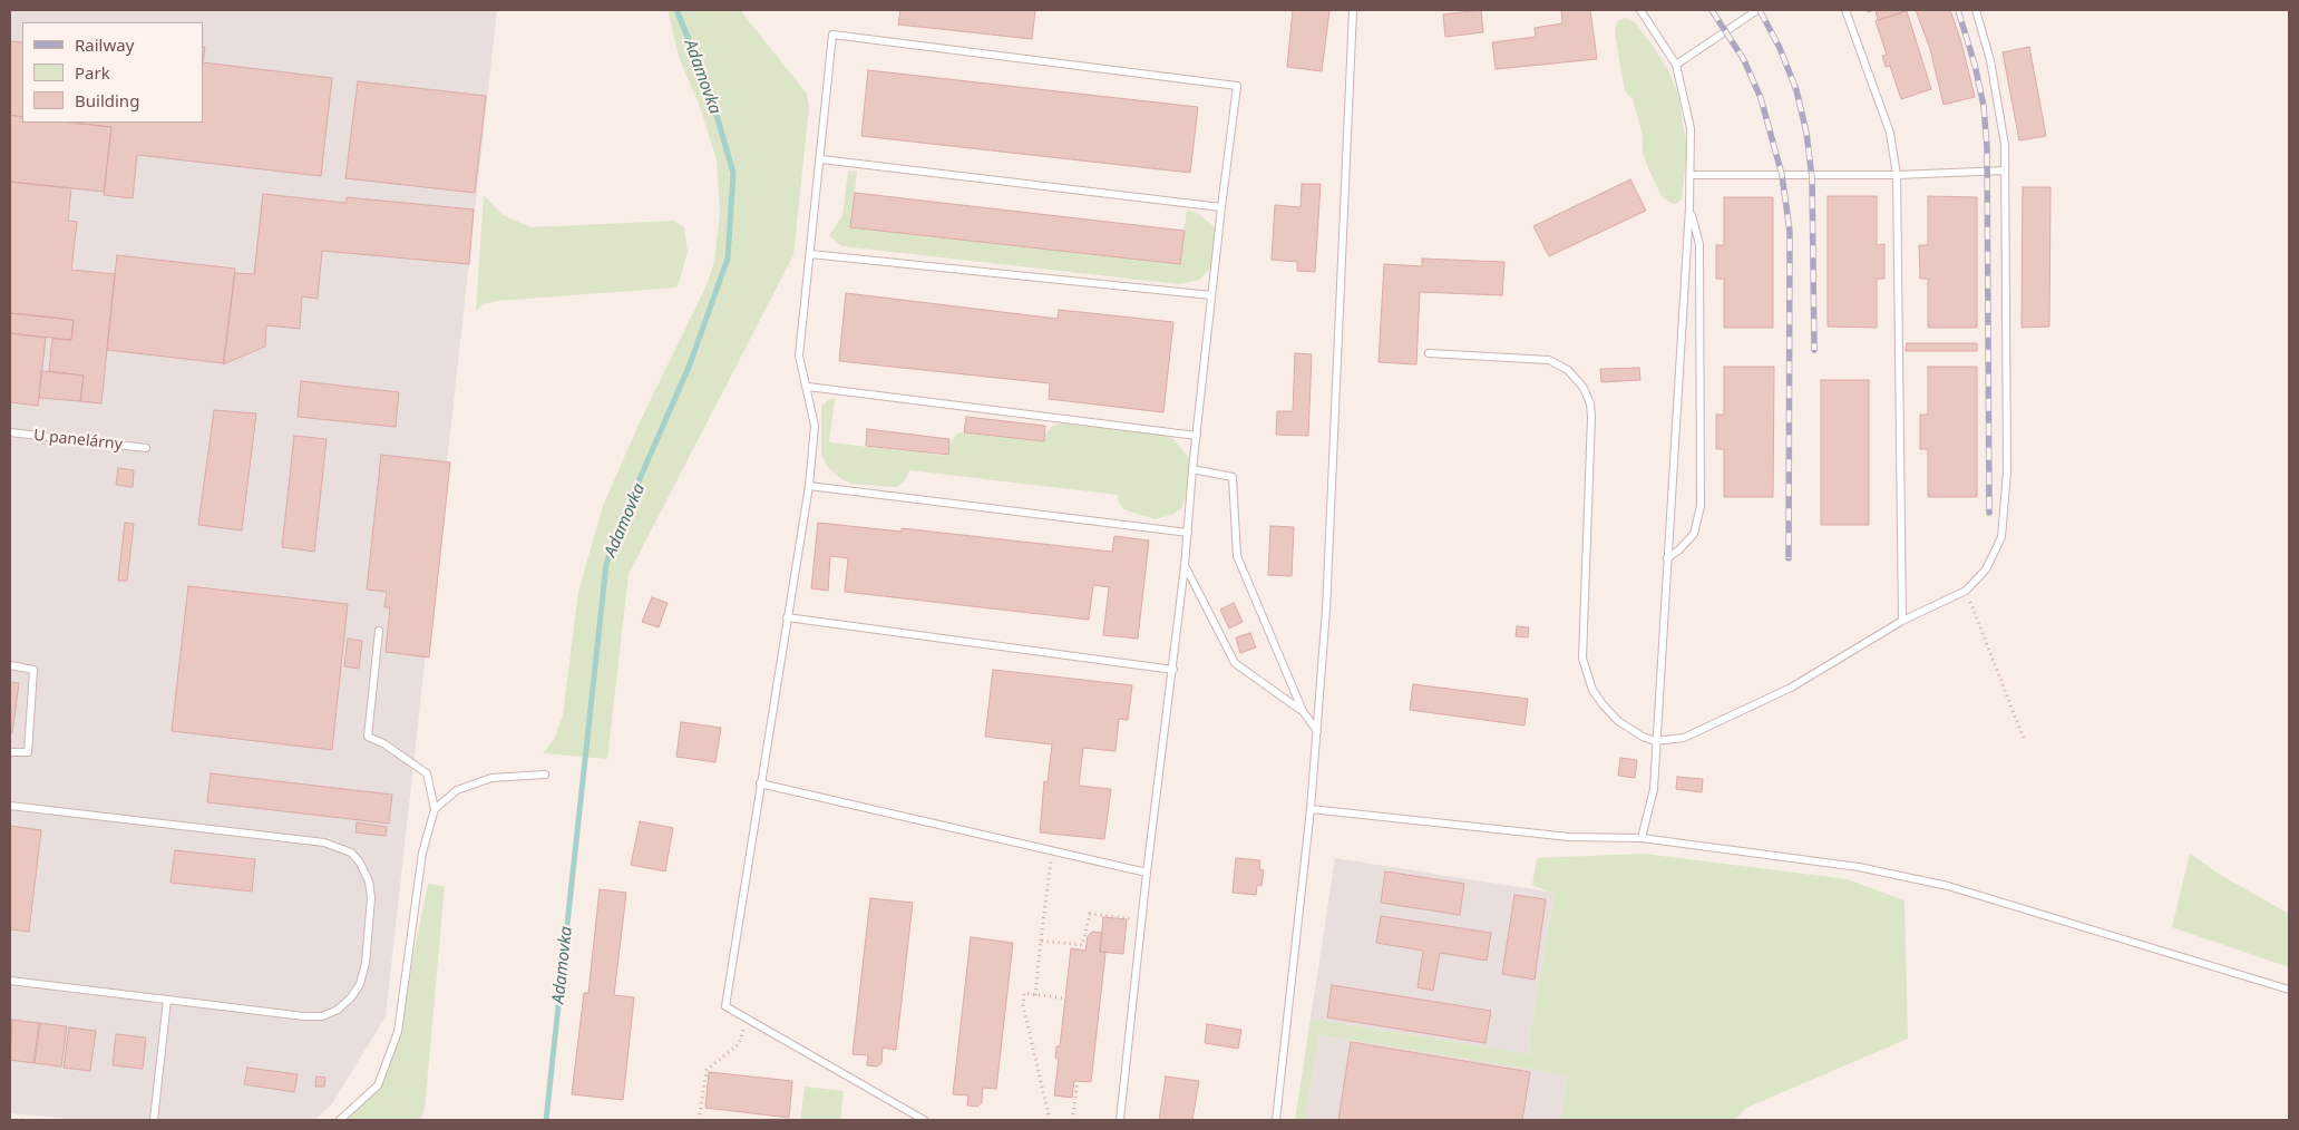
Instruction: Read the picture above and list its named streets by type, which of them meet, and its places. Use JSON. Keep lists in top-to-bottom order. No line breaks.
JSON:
{"streets":{"lane":["U panelárny"]},"water":["Adamovka"],"legend":["Railway","Park","Building"]}
